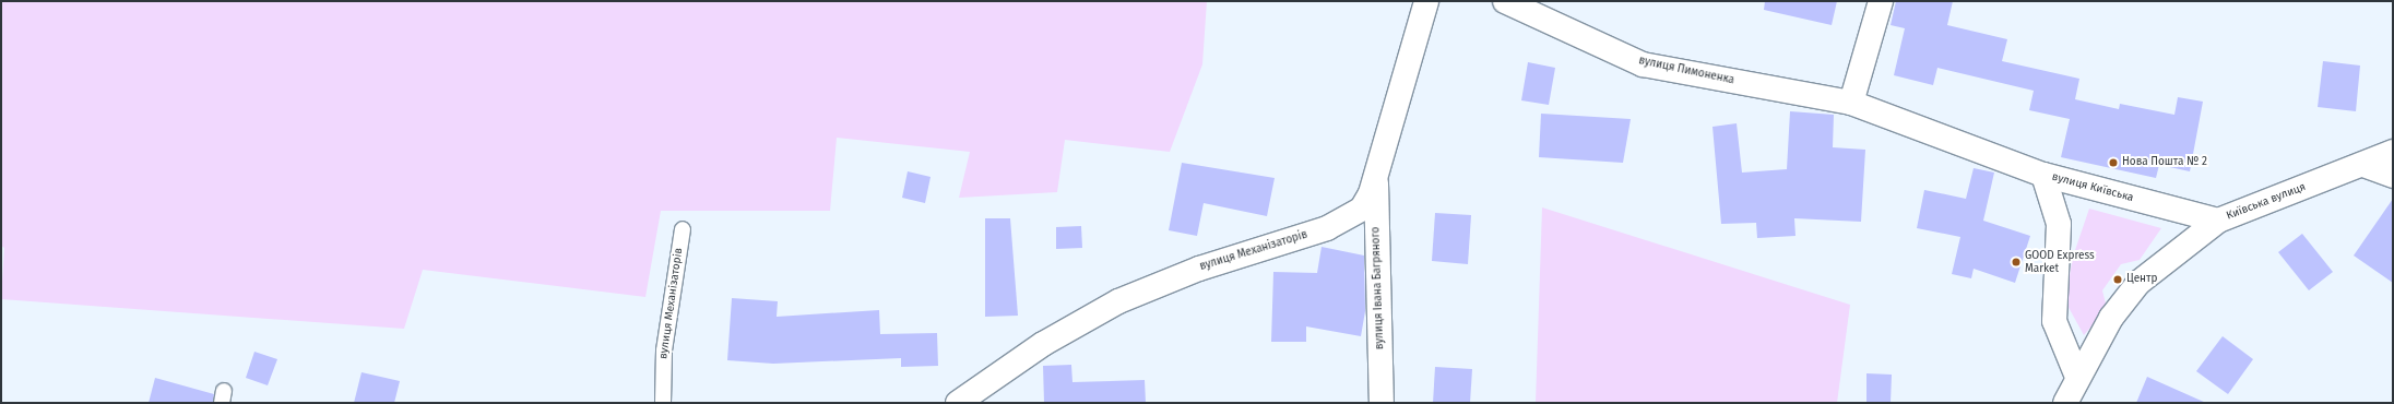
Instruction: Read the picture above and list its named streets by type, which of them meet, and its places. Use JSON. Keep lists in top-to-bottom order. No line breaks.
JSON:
{"streets":{"street":["вулиця Пимоненка","вулиця Київська","Київська вулиця","вулиця Механізаторів","вулиця Івана Багряного"]},"crossings":[["вулиця Пимоненка","вулиця Київська"],["вулиця Київська","Київська вулиця"],["вулиця Механізаторів","вулиця Івана Багряного"]],"places":["Нова Пошта № 2","GOOD Express Market","Центр"]}
